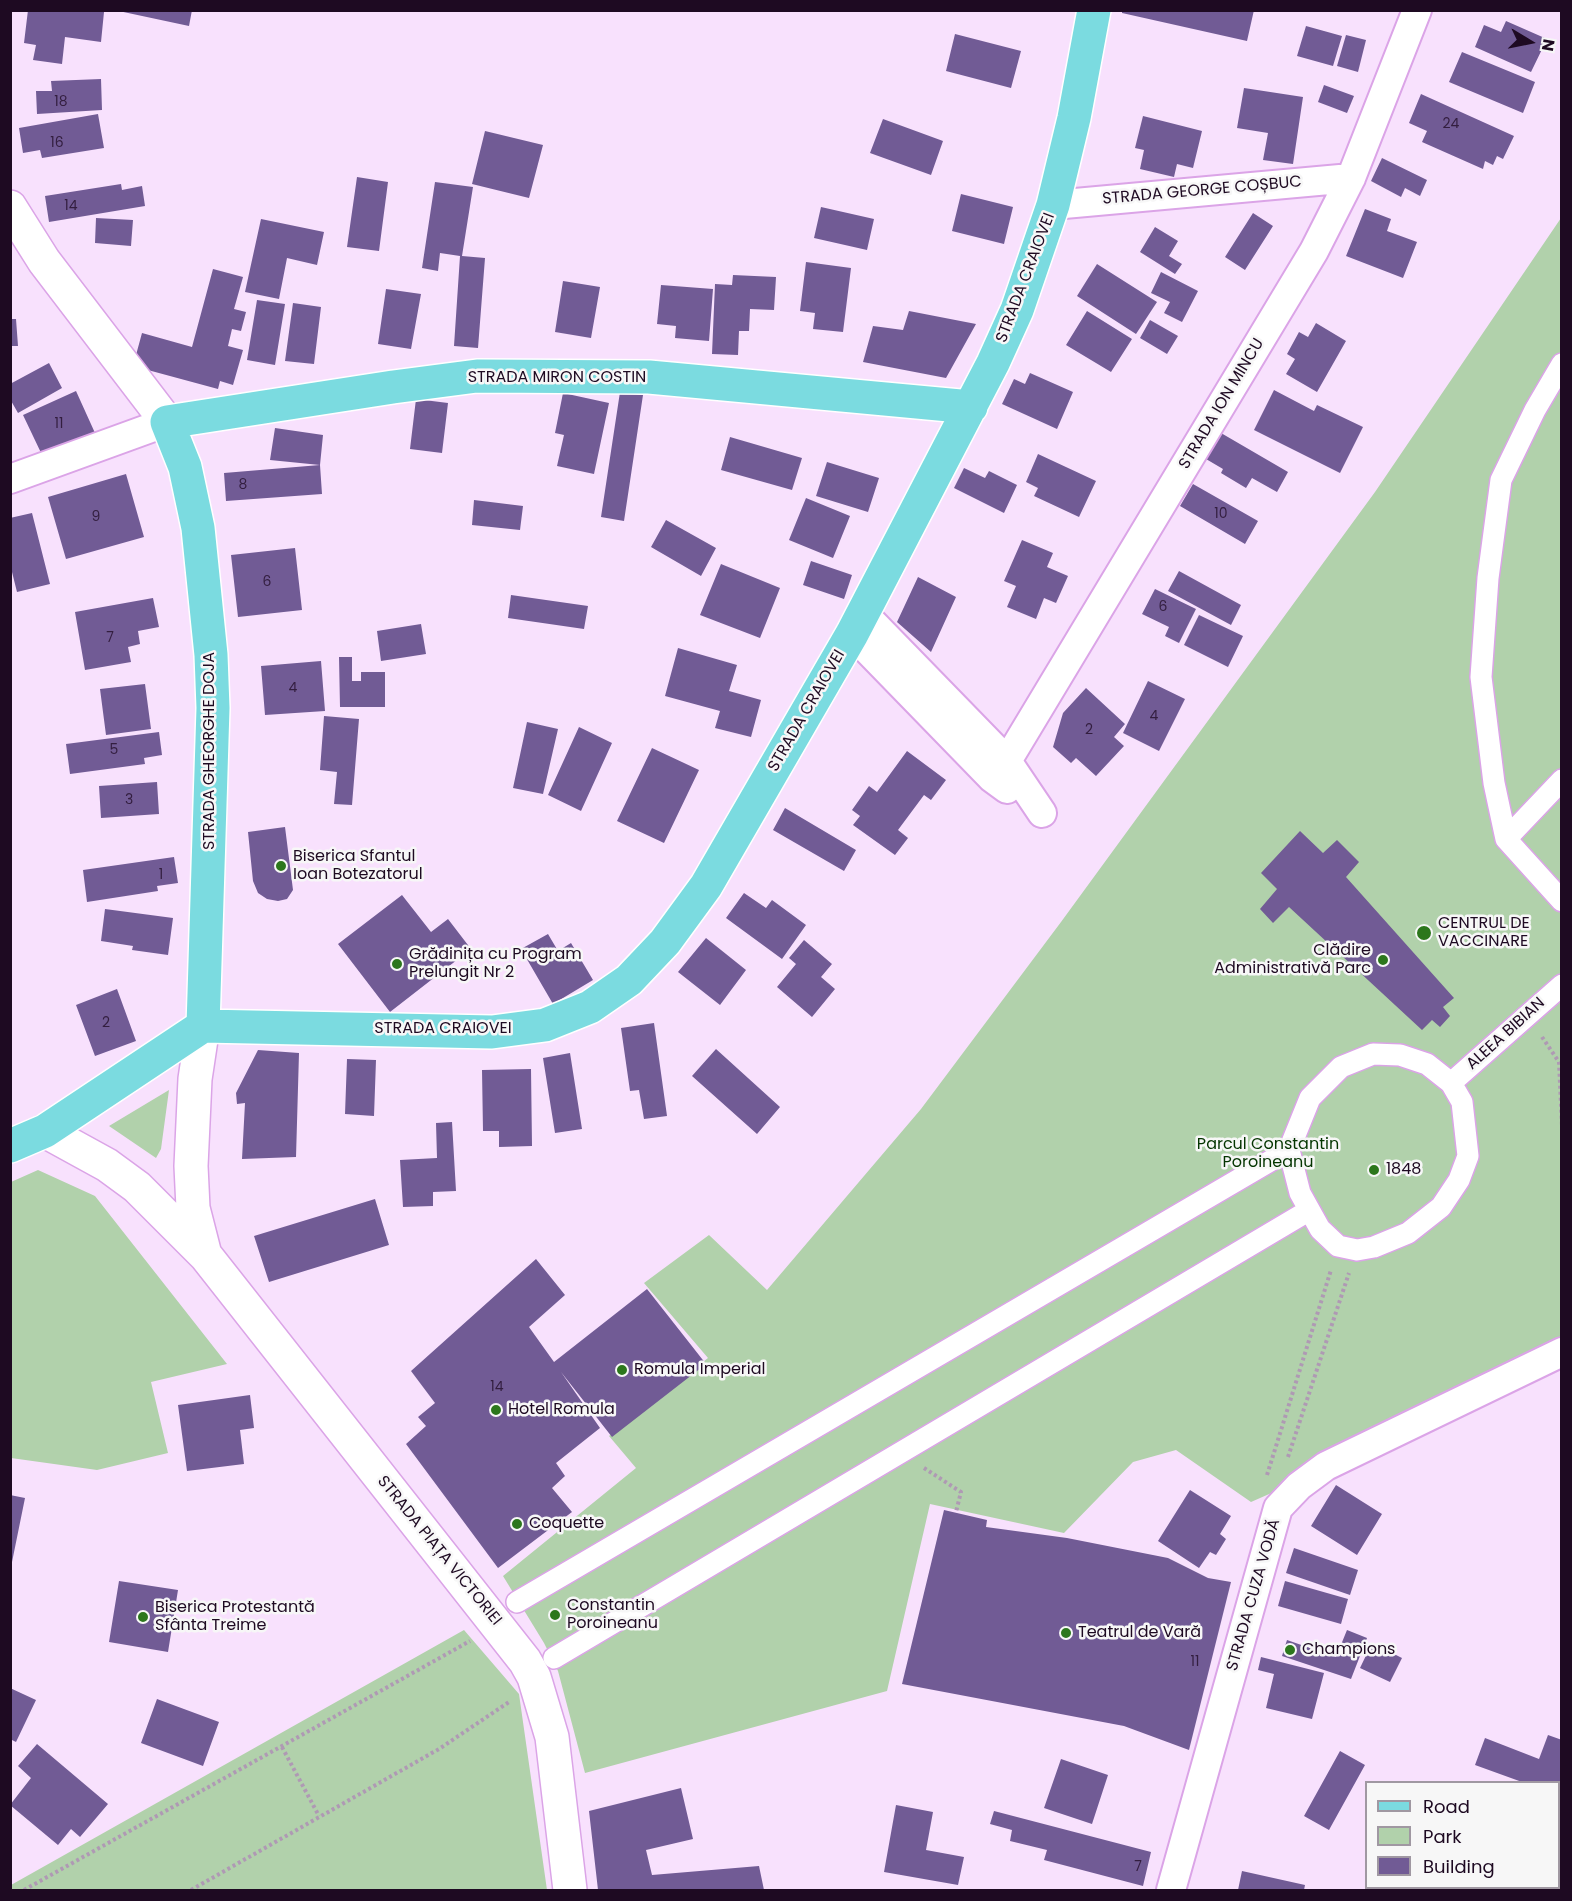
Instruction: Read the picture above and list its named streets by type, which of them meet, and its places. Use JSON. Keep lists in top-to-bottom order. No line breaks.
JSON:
{"streets":{"main road":["STRADA CRAIOVEI","STRADA MIRON COSTIN","STRADA GHEORGHE DOJA"],"street":["STRADA GEORGE COȘBUC","STRADA ION MINCU","ALEEA BIBIAN","STRADA PIAȚA VICTORIEI","STRADA CUZA VODĂ"]},"crossings":[["STRADA GEORGE COȘBUC","STRADA CRAIOVEI"],["STRADA GEORGE COȘBUC","STRADA ION MINCU"],["STRADA CRAIOVEI","STRADA MIRON COSTIN"],["STRADA CRAIOVEI","STRADA ION MINCU"],["STRADA CRAIOVEI","STRADA GHEORGHE DOJA"],["STRADA CRAIOVEI","STRADA PIAȚA VICTORIEI"],["STRADA MIRON COSTIN","STRADA GHEORGHE DOJA"],["STRADA GHEORGHE DOJA","STRADA PIAȚA VICTORIEI"]],"parks":["Parcul Constantin Poroineanu"],"places":["Biserica Sfantul Ioan Botezatorul","CENTRUL DE VACCINARE","Clădire Administrativă Parc","Grădinița cu Program Prelungit Nr 2","1848","Romula Imperial","Hotel Romula","Coquette","Constantin Poroineanu","Biserica Protestantă Sfânta Treime","Teatrul de Vară","Champions"],"house_numbers":["18","24","16","14","11","8","10","9","6","6","7","4","4","2","5","3","1","2","14","11","7"],"legend":["Road","Park","Building"],"north":"right"}
